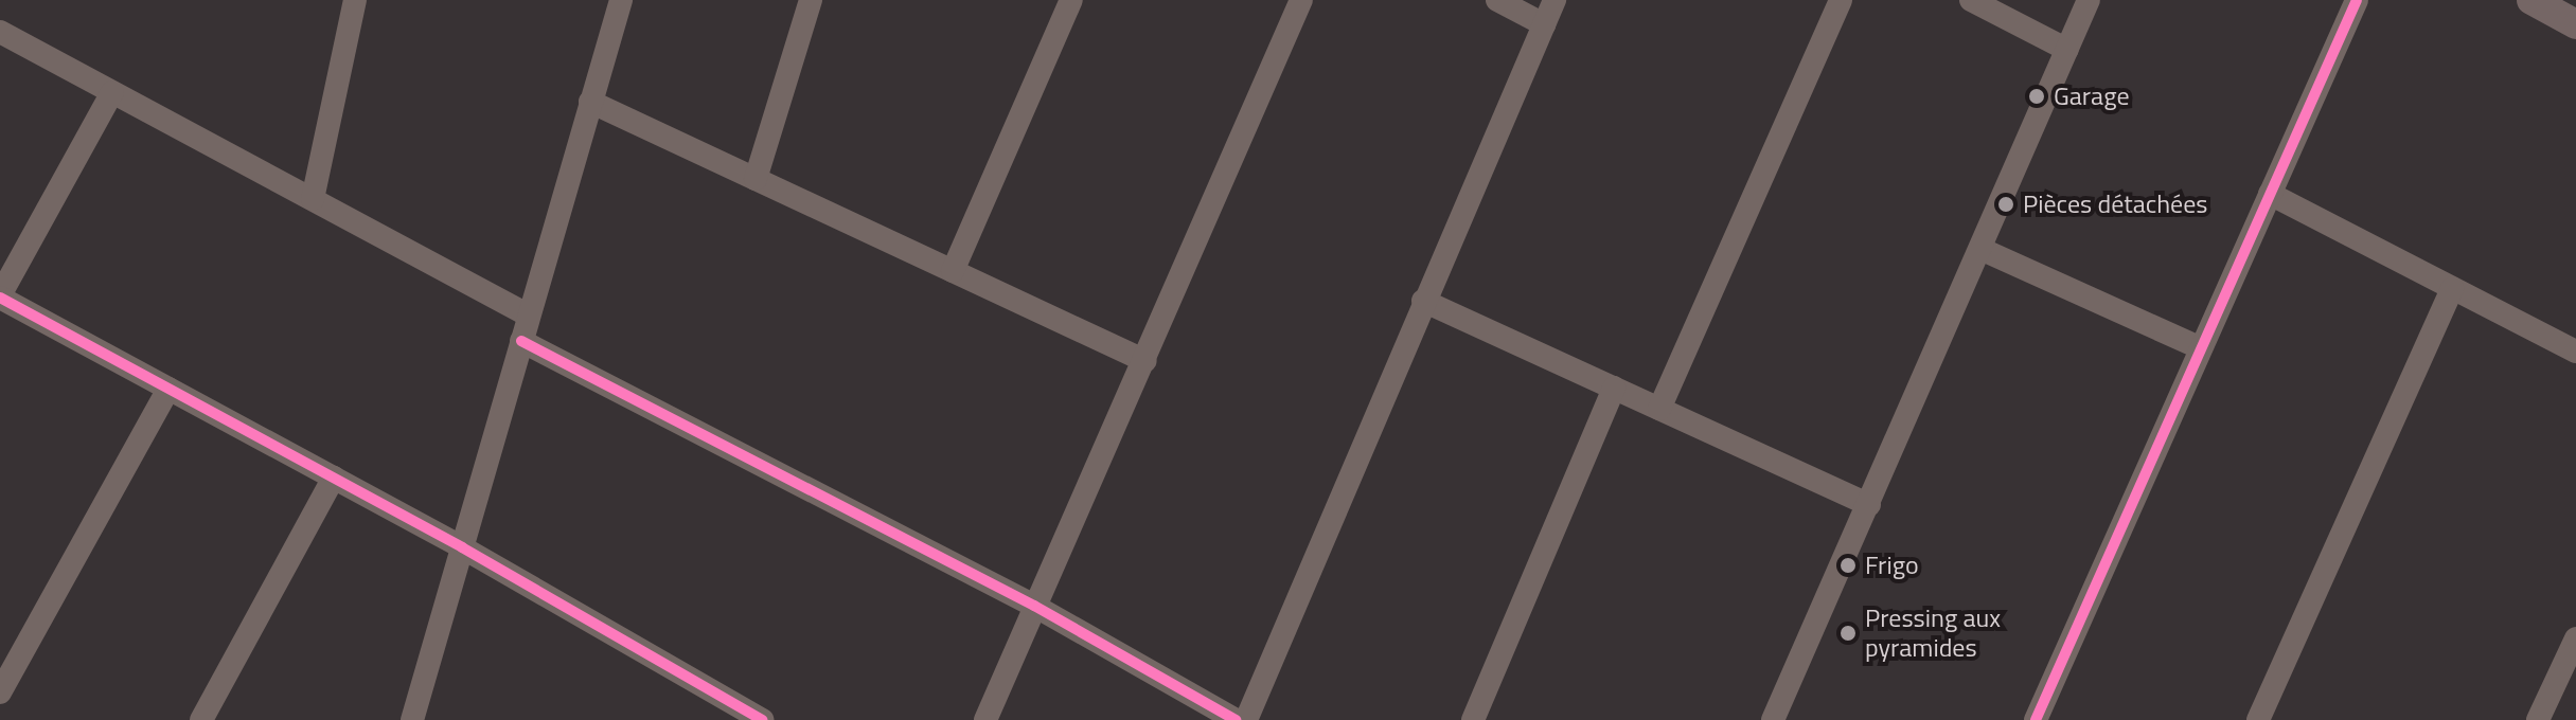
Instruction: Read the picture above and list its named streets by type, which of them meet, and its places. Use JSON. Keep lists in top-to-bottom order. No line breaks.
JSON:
{"places":["Garage","Pièces détachées","Frigo","Pressing aux pyramides"]}
